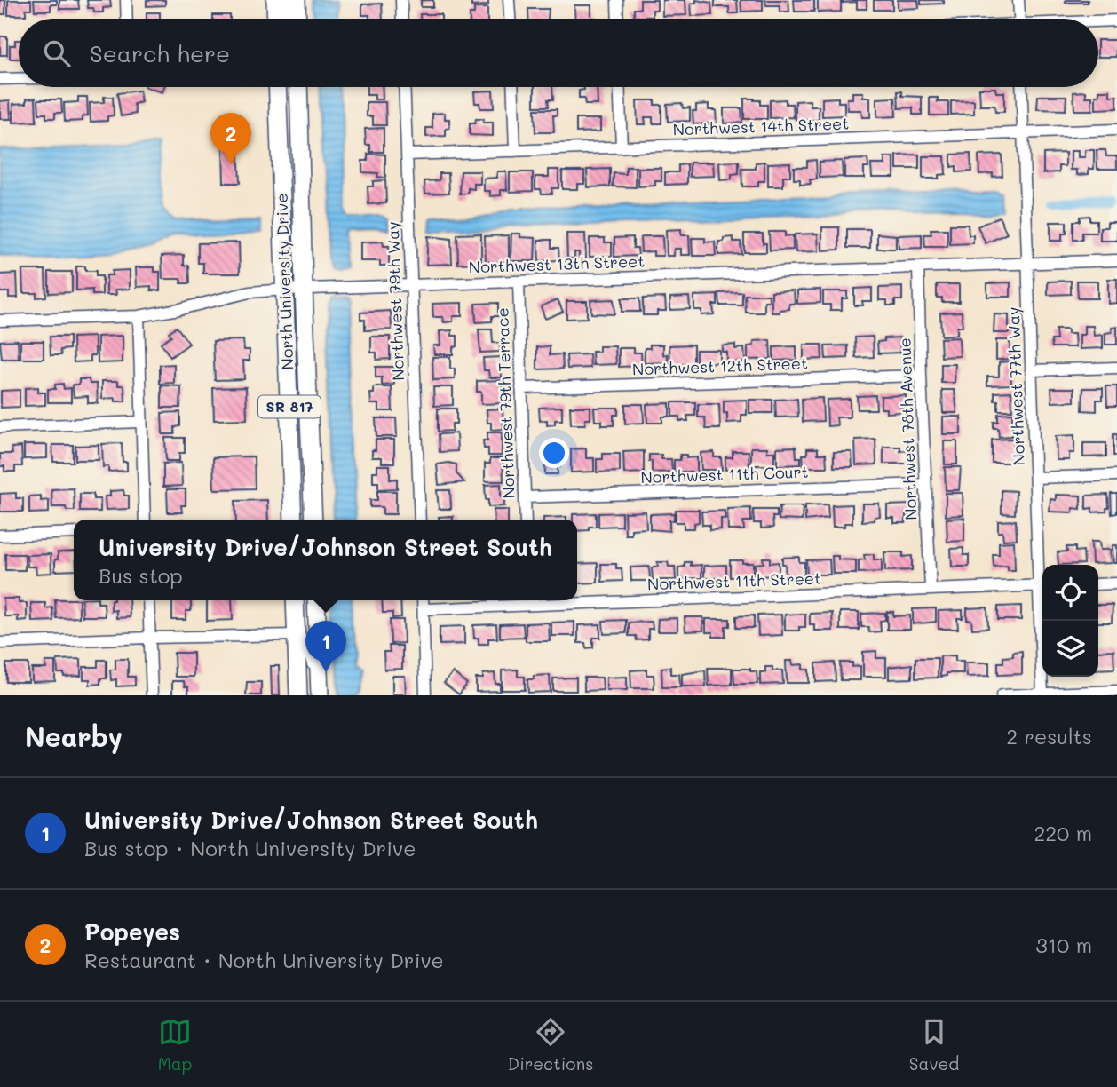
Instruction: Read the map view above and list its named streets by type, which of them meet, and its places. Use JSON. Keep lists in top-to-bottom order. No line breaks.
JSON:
{"streets":{"main road":["North University Drive","SR 817"],"street":["Northwest 14th Street","Northwest 13th Street","Northwest 79th Way","Northwest 12th Street","Northwest 77th Way","Northwest 79th Terrace","Northwest 78th Avenue","Northwest 11th Court","Northwest 11th Street"]},"crossings":[["Northwest 14th Street","Northwest 79th Way"],["Northwest 14th Street","Northwest 77th Way"],["Northwest 13th Street","North University Drive"],["Northwest 13th Street","Northwest 79th Way"],["Northwest 13th Street","Northwest 77th Way"],["Northwest 13th Street","Northwest 79th Terrace"],["Northwest 13th Street","Northwest 78th Avenue"],["Northwest 12th Street","Northwest 79th Terrace"],["Northwest 12th Street","Northwest 78th Avenue"],["Northwest 79th Terrace","Northwest 11th Court"],["Northwest 78th Avenue","Northwest 11th Court"],["Northwest 78th Avenue","Northwest 11th Street"]],"page":{"search":"Search here","pins":["2","1"],"popup":["University Drive/Johnson Street South","Bus stop"],"heading":["Nearby","2 results"],"list":[{"mark":"1","name":"University Drive/Johnson Street South","note":"Bus stop · North University Drive","value":"220 m"},{"mark":"2","name":"Popeyes","note":"Restaurant · North University Drive","value":"310 m"}],"nav":["Map","Directions","Saved"]}}
